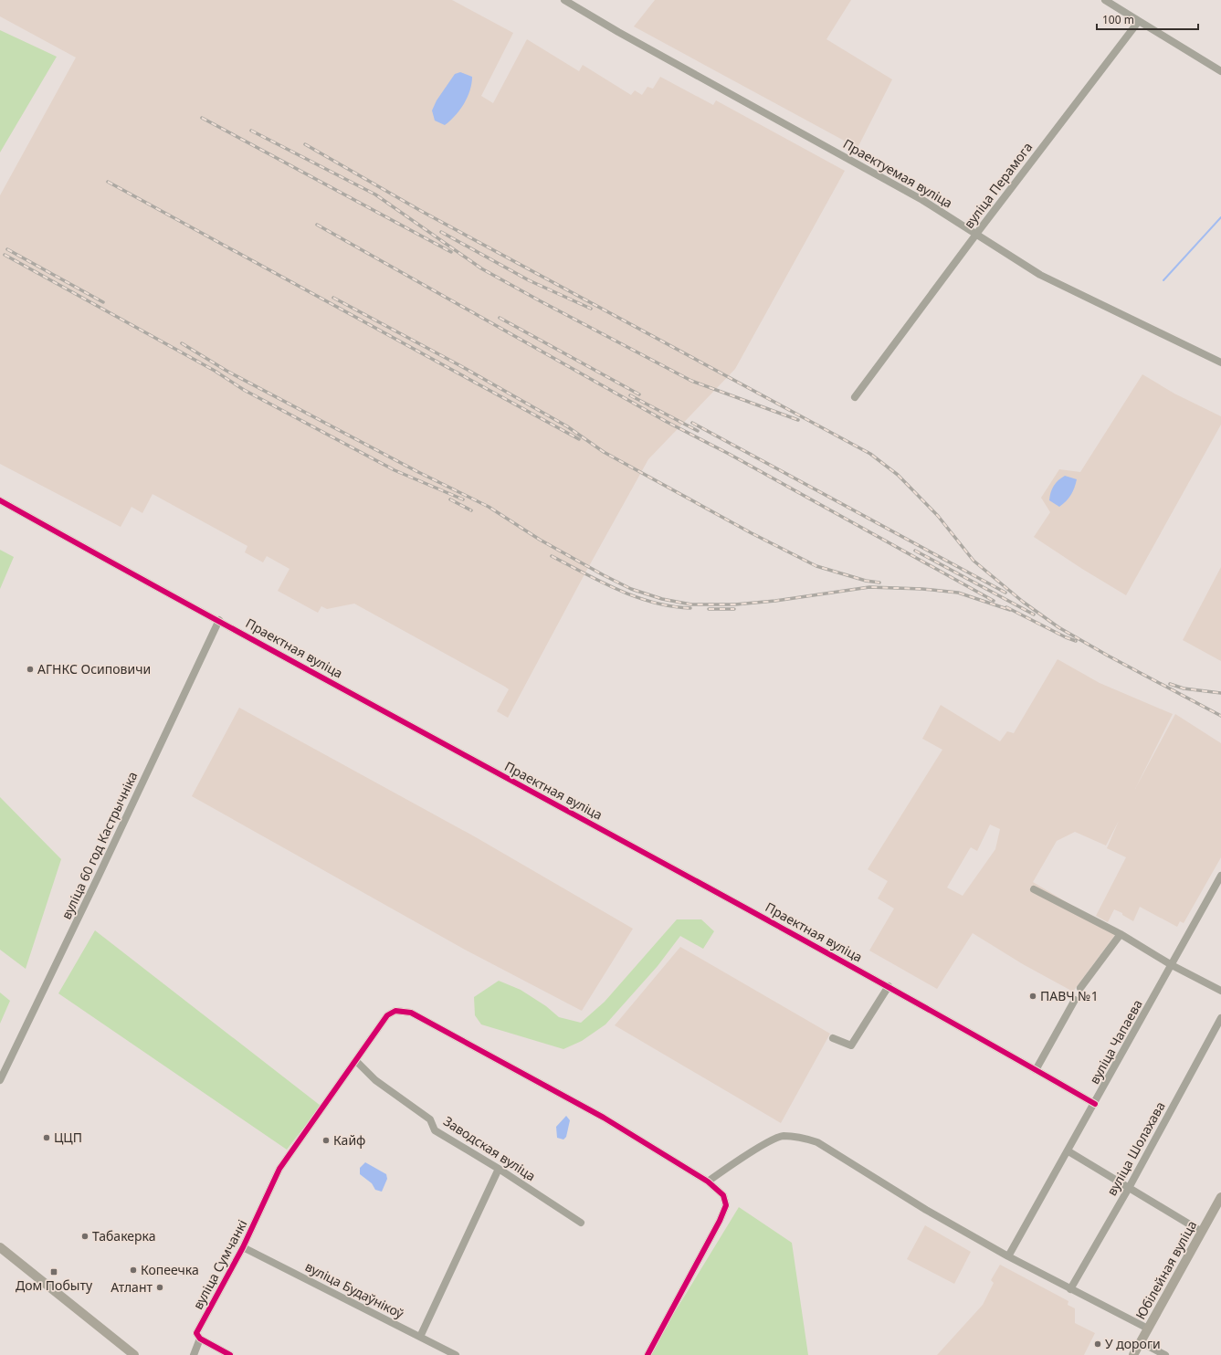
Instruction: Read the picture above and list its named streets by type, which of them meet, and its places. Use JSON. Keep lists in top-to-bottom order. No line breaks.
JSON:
{"streets":{"main road":["Юбілейная вуліца"],"street":["Праектуемая вуліца","вуліца Перамога","Праектная вуліца","вуліца 60 год Кастрычніка","вуліца Чапаева","Заводская вуліца","вуліца Шолахава","вуліца Сумчанкі","вуліца Будаўнікоў"]},"crossings":[["Праектуемая вуліца","вуліца Перамога"],["Праектная вуліца","вуліца 60 год Кастрычніка"],["Праектная вуліца","вуліца Чапаева"],["Заводская вуліца","вуліца Сумчанкі"],["вуліца Сумчанкі","вуліца Будаўнікоў"]],"places":{"other":["АГНКС Осиповичи","ПАВЧ №1","ЦЦП","Кайф","Табакерка","Копеечка","Атлант","У дороги"],"transit":["Дом Побыту"]},"scale_bar":"100 m"}
